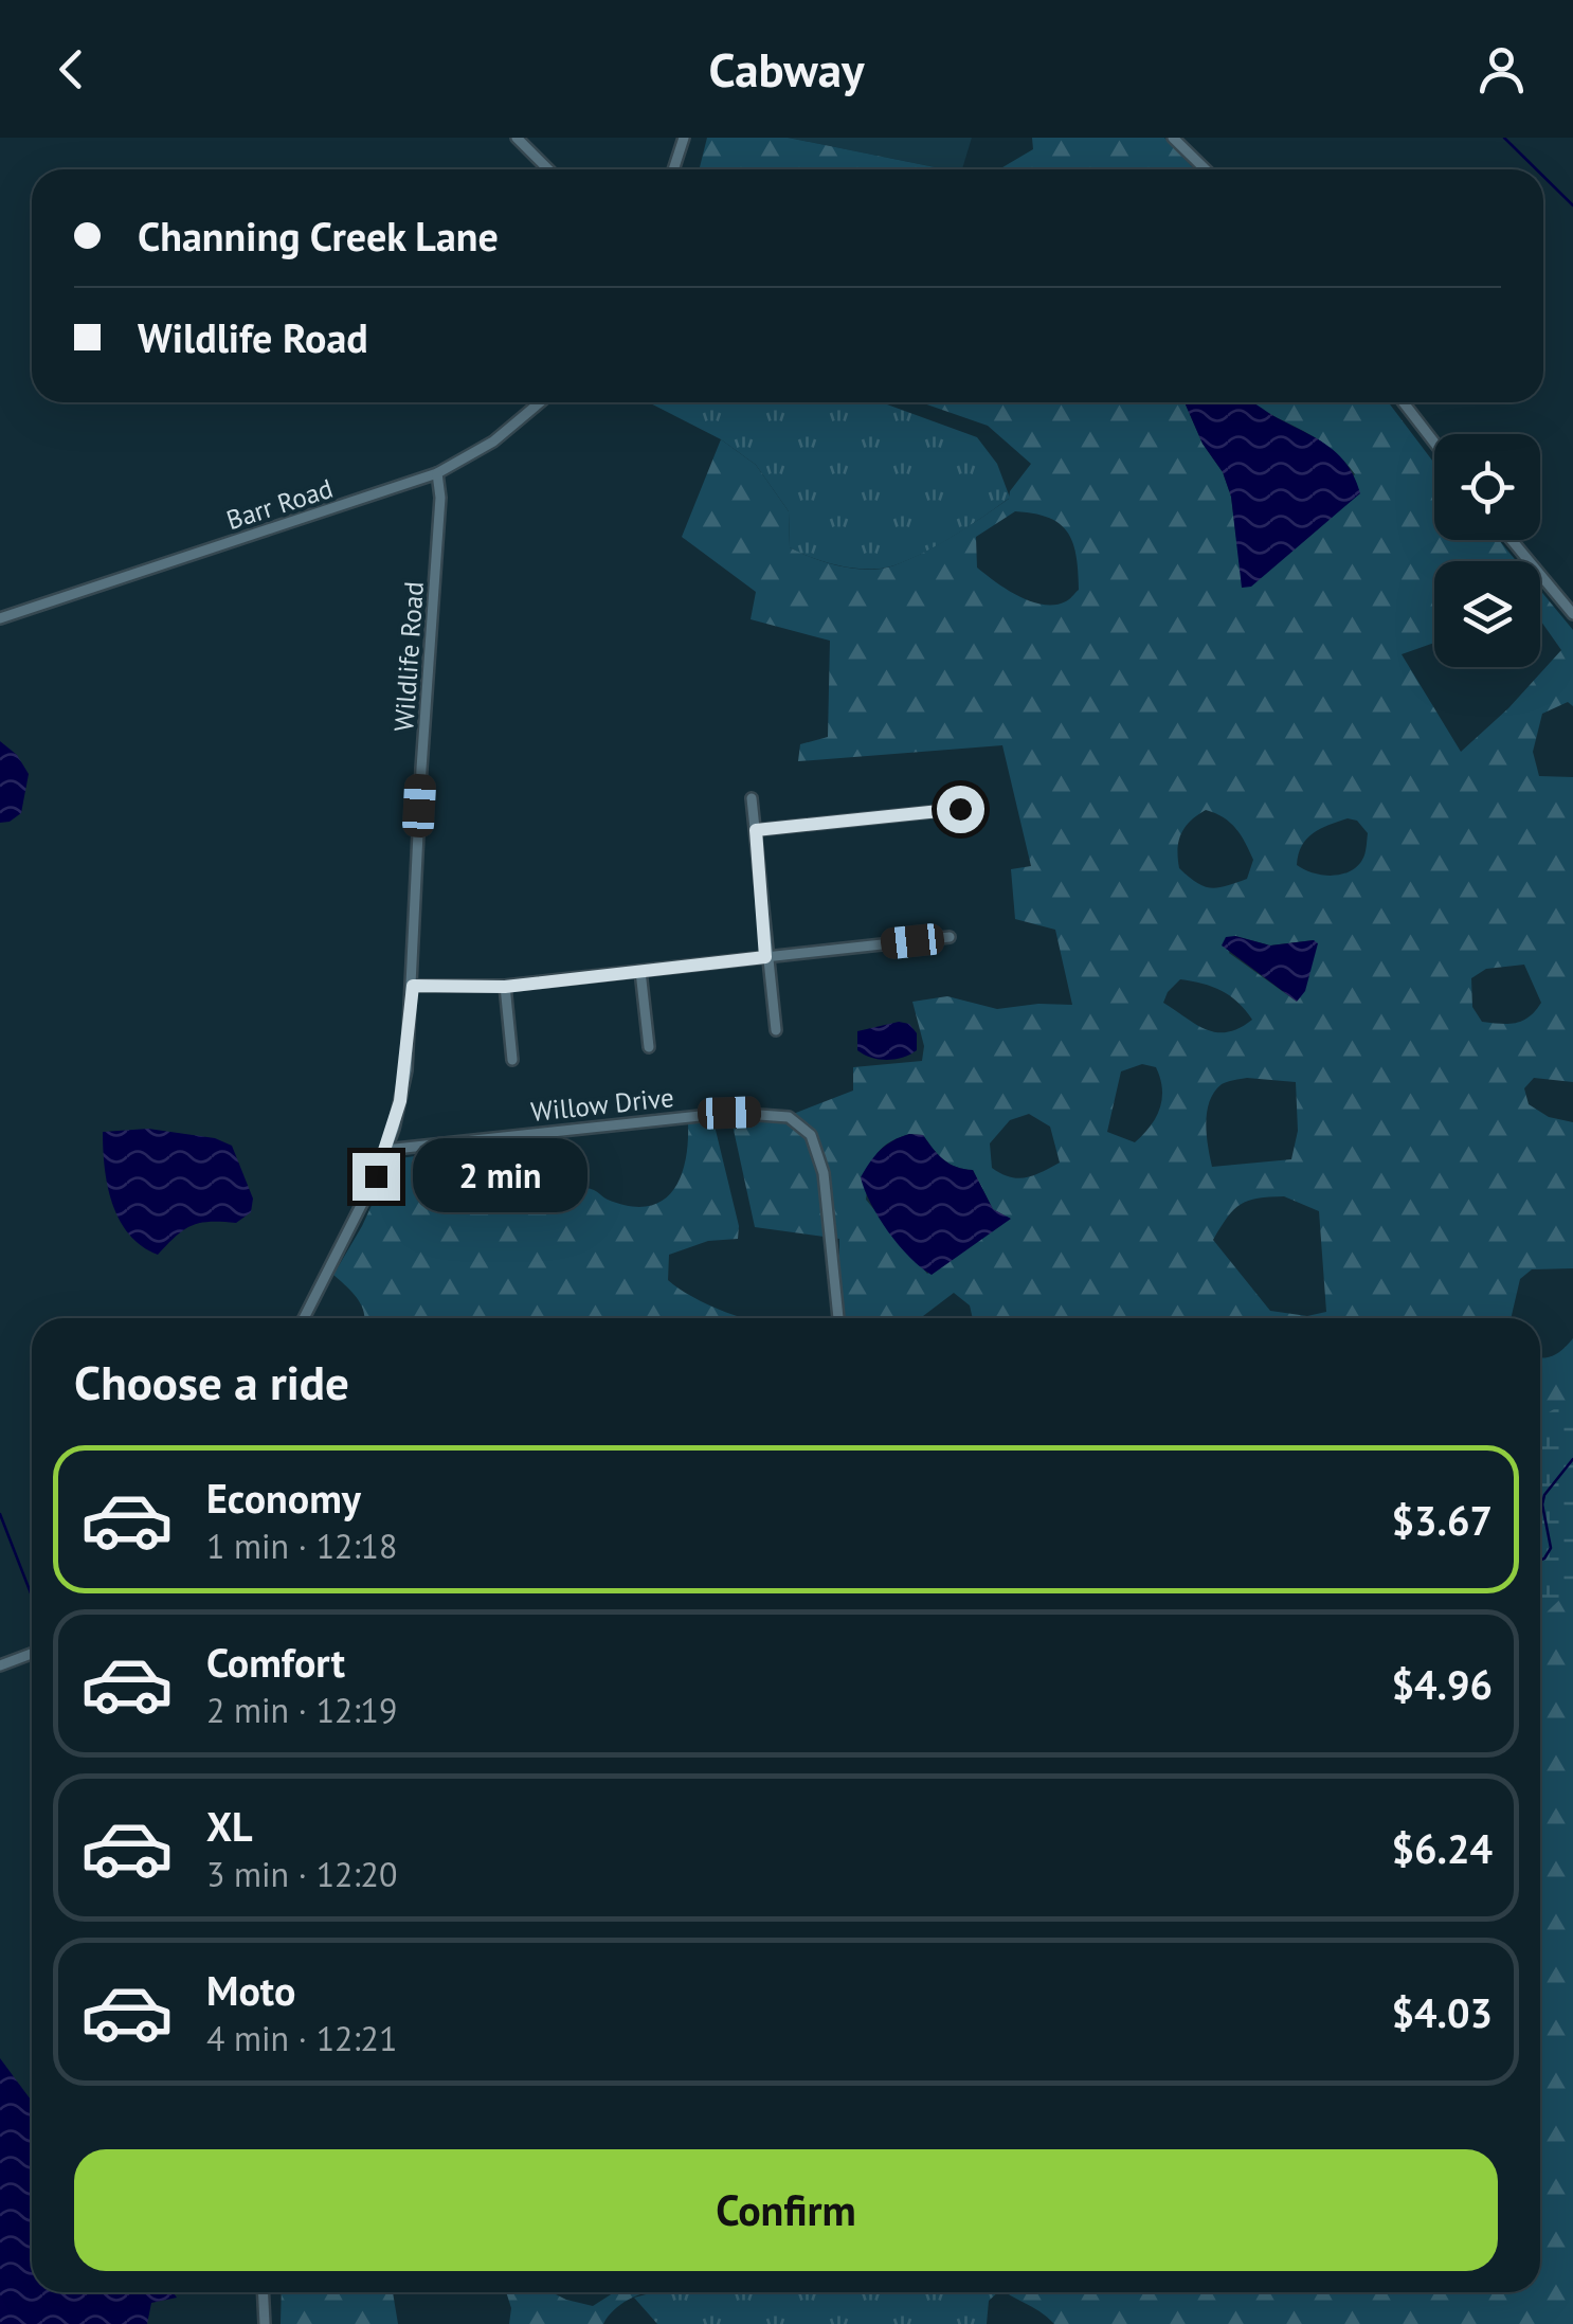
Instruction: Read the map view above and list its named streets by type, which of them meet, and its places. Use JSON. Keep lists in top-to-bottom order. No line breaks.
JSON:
{"streets":{"street":["Barr Road","Wildlife Road","Willow Drive"]},"crossings":[["Barr Road","Wildlife Road"],["Wildlife Road","Willow Drive"]],"page":{"header":"Cabway","banner":["Channing Creek Lane","Wildlife Road"],"bubble":"2 min","heading":"Choose a ride","list":[{"name":"Economy","note":"1 min · 12:18","value":"$3.67"},{"name":"Comfort","note":"2 min · 12:19","value":"$4.96"},{"name":"XL","note":"3 min · 12:20","value":"$6.24"},{"name":"Moto","note":"4 min · 12:21","value":"$4.03"}],"buttons":"Confirm"}}
